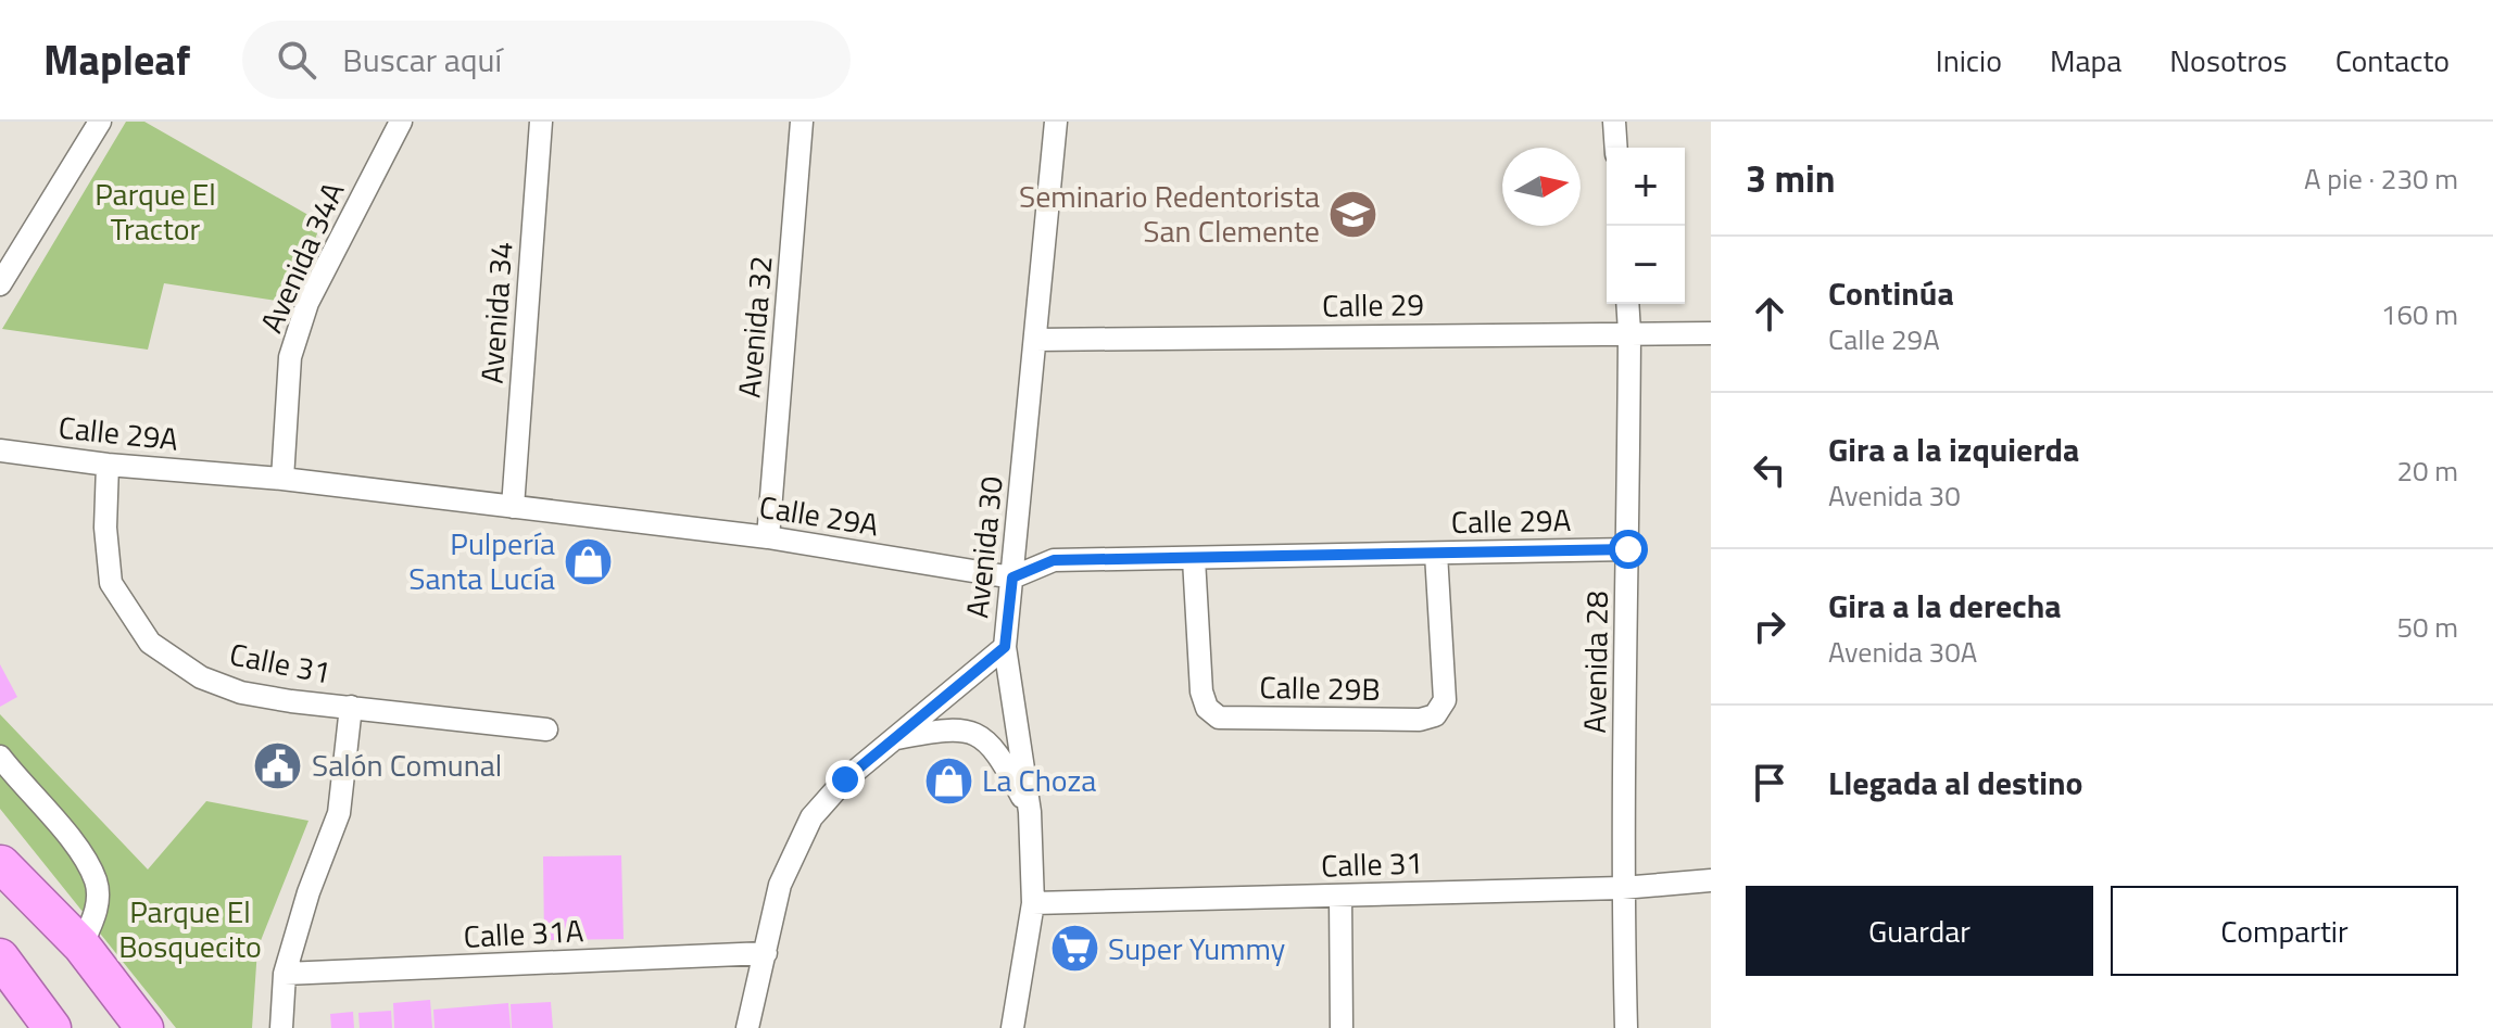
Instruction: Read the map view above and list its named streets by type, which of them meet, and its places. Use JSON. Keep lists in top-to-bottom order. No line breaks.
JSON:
{"streets":{"street":["Avenida 34A","Calle 29","Avenida 34","Avenida 32","Calle 29A","Avenida 30","Avenida 28","Calle 31","Calle 29B","Calle 31A"]},"crossings":[["Avenida 34A","Calle 29A"],["Calle 29","Avenida 30"],["Calle 29","Avenida 28"],["Avenida 34","Calle 29A"],["Avenida 32","Calle 29A"],["Calle 29A","Avenida 30"],["Calle 29A","Avenida 28"],["Calle 29A","Calle 31"],["Calle 29A","Calle 29B"],["Avenida 30","Calle 31"],["Avenida 28","Calle 31"]],"parks":["Parque El Tractor","Parque El Bosquecito"],"places":{"school or university":["Seminario Redentorista San Clemente"],"shop":["Pulpería Santa Lucía","La Choza"],"public building":["Salón Comunal"],"supermarket":["Super Yummy"]},"north":"right","page":{"header":"Mapleaf","search":"Buscar aquí","nav":["Inicio","Mapa","Nosotros","Contacto"],"heading":["3 min","A pie · 230 m"],"map_buttons":["+","−"],"list":[["Continúa","Calle 29A","160 m"],["Gira a la izquierda","Avenida 30","20 m"],["Gira a la derecha","Avenida 30A","50 m"],"Llegada al destino"],"buttons":["Guardar","Compartir"]}}
